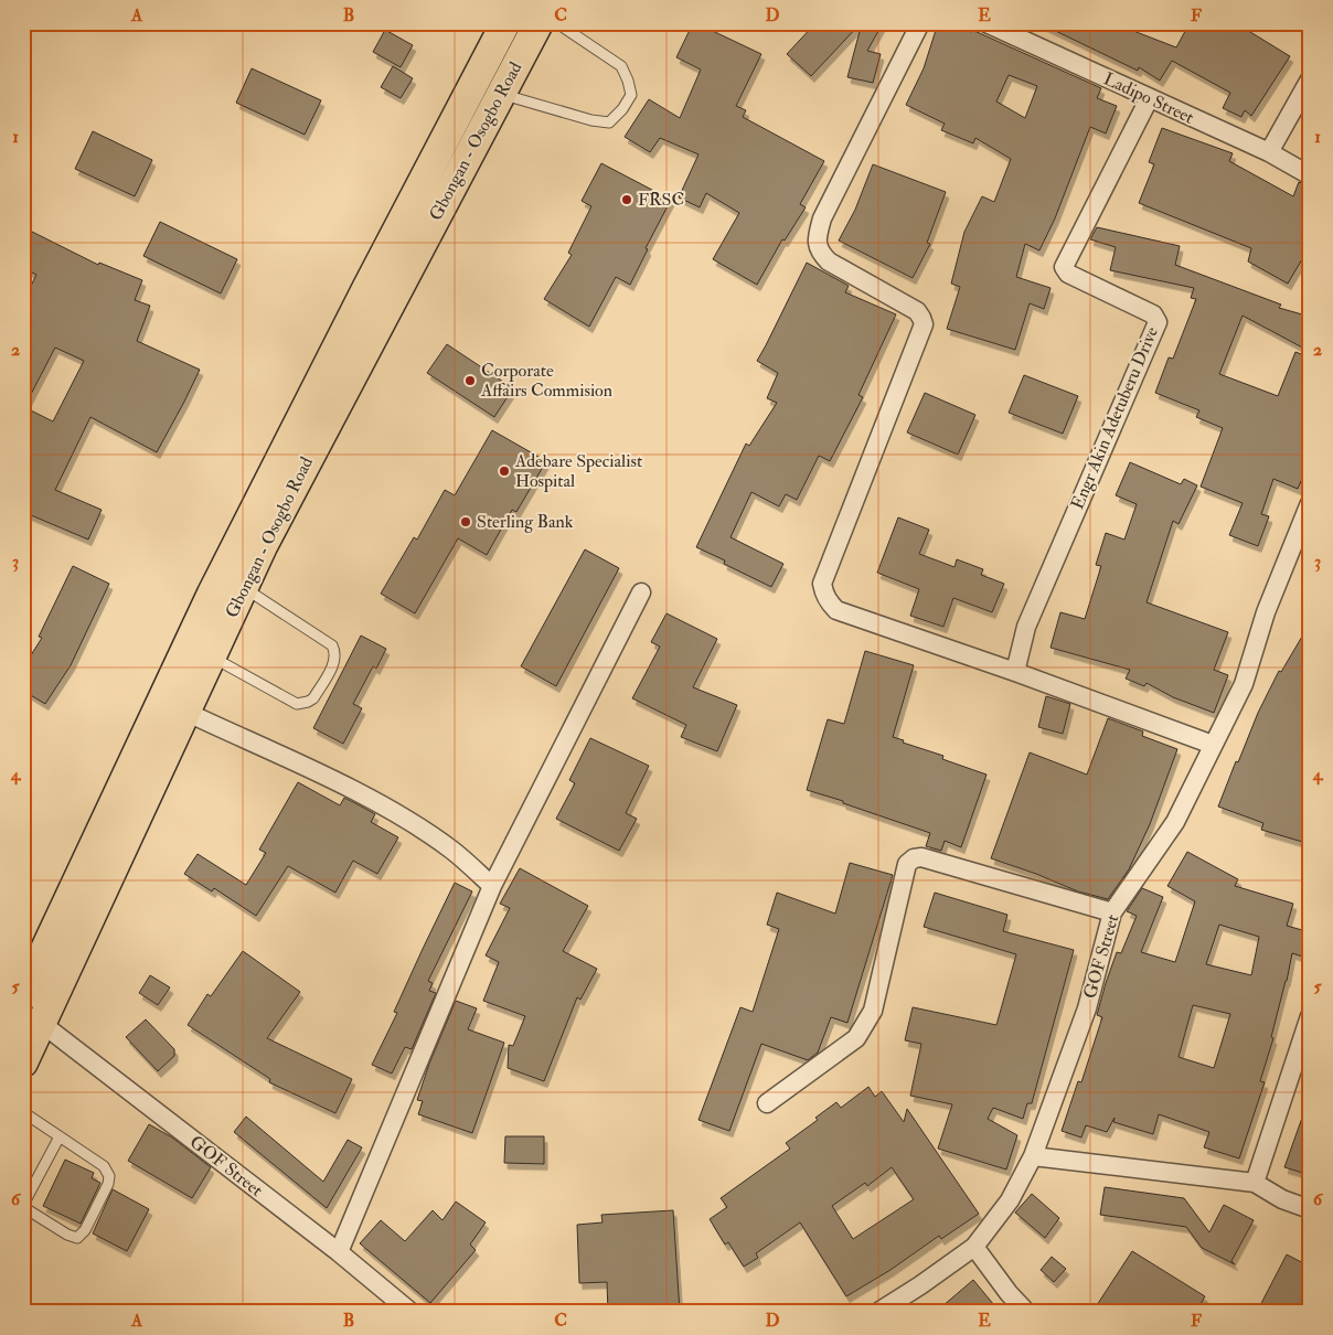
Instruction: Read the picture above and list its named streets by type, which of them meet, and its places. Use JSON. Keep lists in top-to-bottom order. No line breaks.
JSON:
{"streets":{"main road":["Gbongan - Osogbo Road"],"street":["Ladipo Street","Engr Akin Adetuberu Drive","GOF Street"]},"crossings":[["Ladipo Street","Engr Akin Adetuberu Drive"],["Gbongan - Osogbo Road","GOF Street"]],"places":["FRSC","Corporate Affairs Commision","Adebare Specialist Hospital","Sterling Bank"],"grid":{"columns":["A","B","C","D","E","F"],"rows":["1","2","3","4","5","6"]}}
